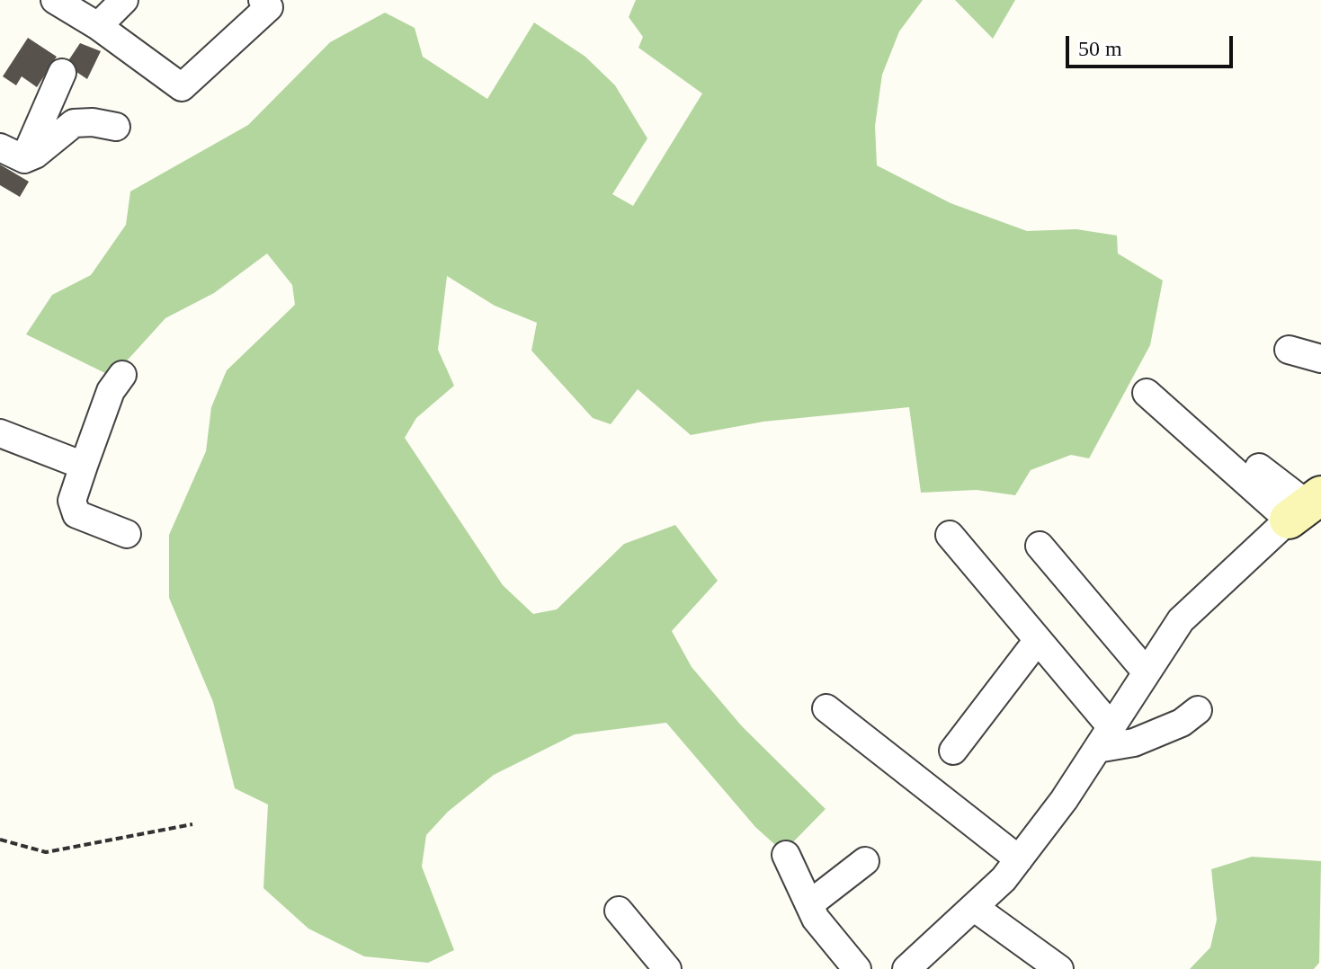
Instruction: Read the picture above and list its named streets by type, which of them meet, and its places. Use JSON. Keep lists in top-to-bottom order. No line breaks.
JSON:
{"scale_bar":"50 m"}
